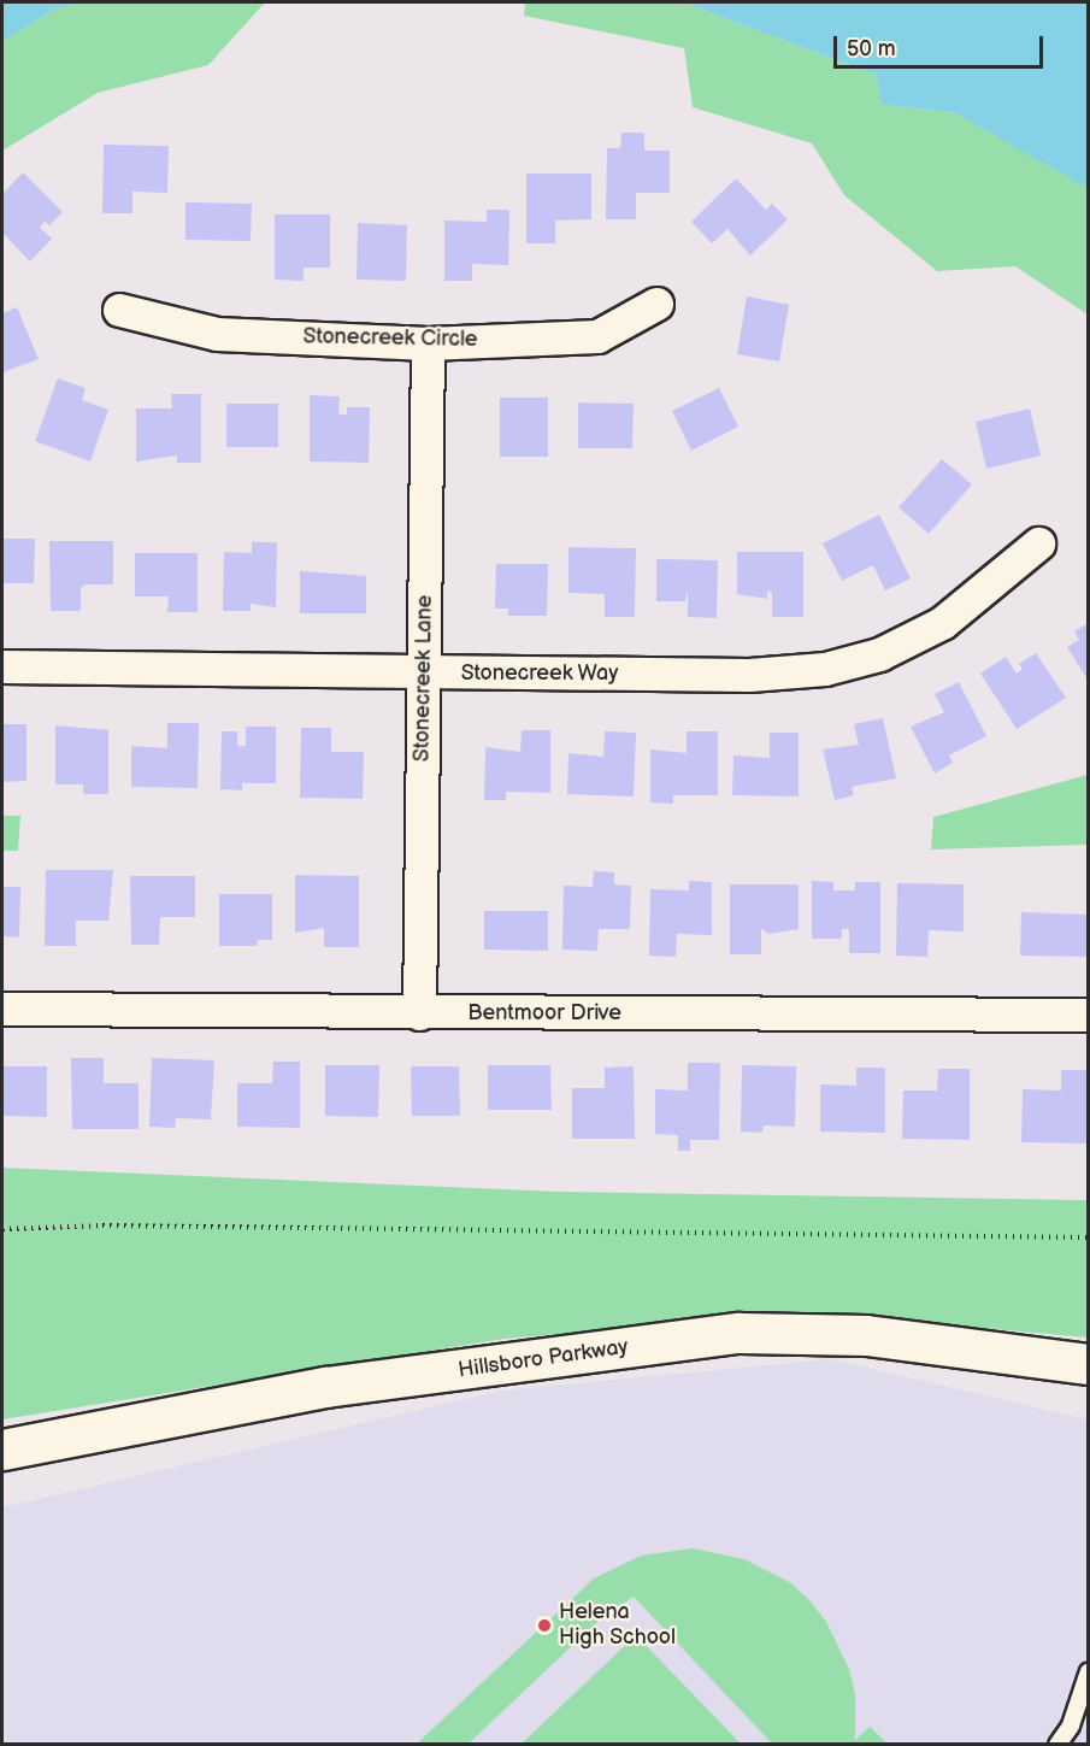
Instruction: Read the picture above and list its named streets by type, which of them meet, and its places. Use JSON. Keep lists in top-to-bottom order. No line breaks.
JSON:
{"streets":{"street":["Stonecreek Circle","Stonecreek Way","Stonecreek Lane","Bentmoor Drive","Hillsboro Parkway"]},"crossings":[["Stonecreek Circle","Stonecreek Lane"],["Stonecreek Way","Stonecreek Lane"],["Stonecreek Lane","Bentmoor Drive"]],"places":["Helena High School"],"scale_bar":"50 m"}
